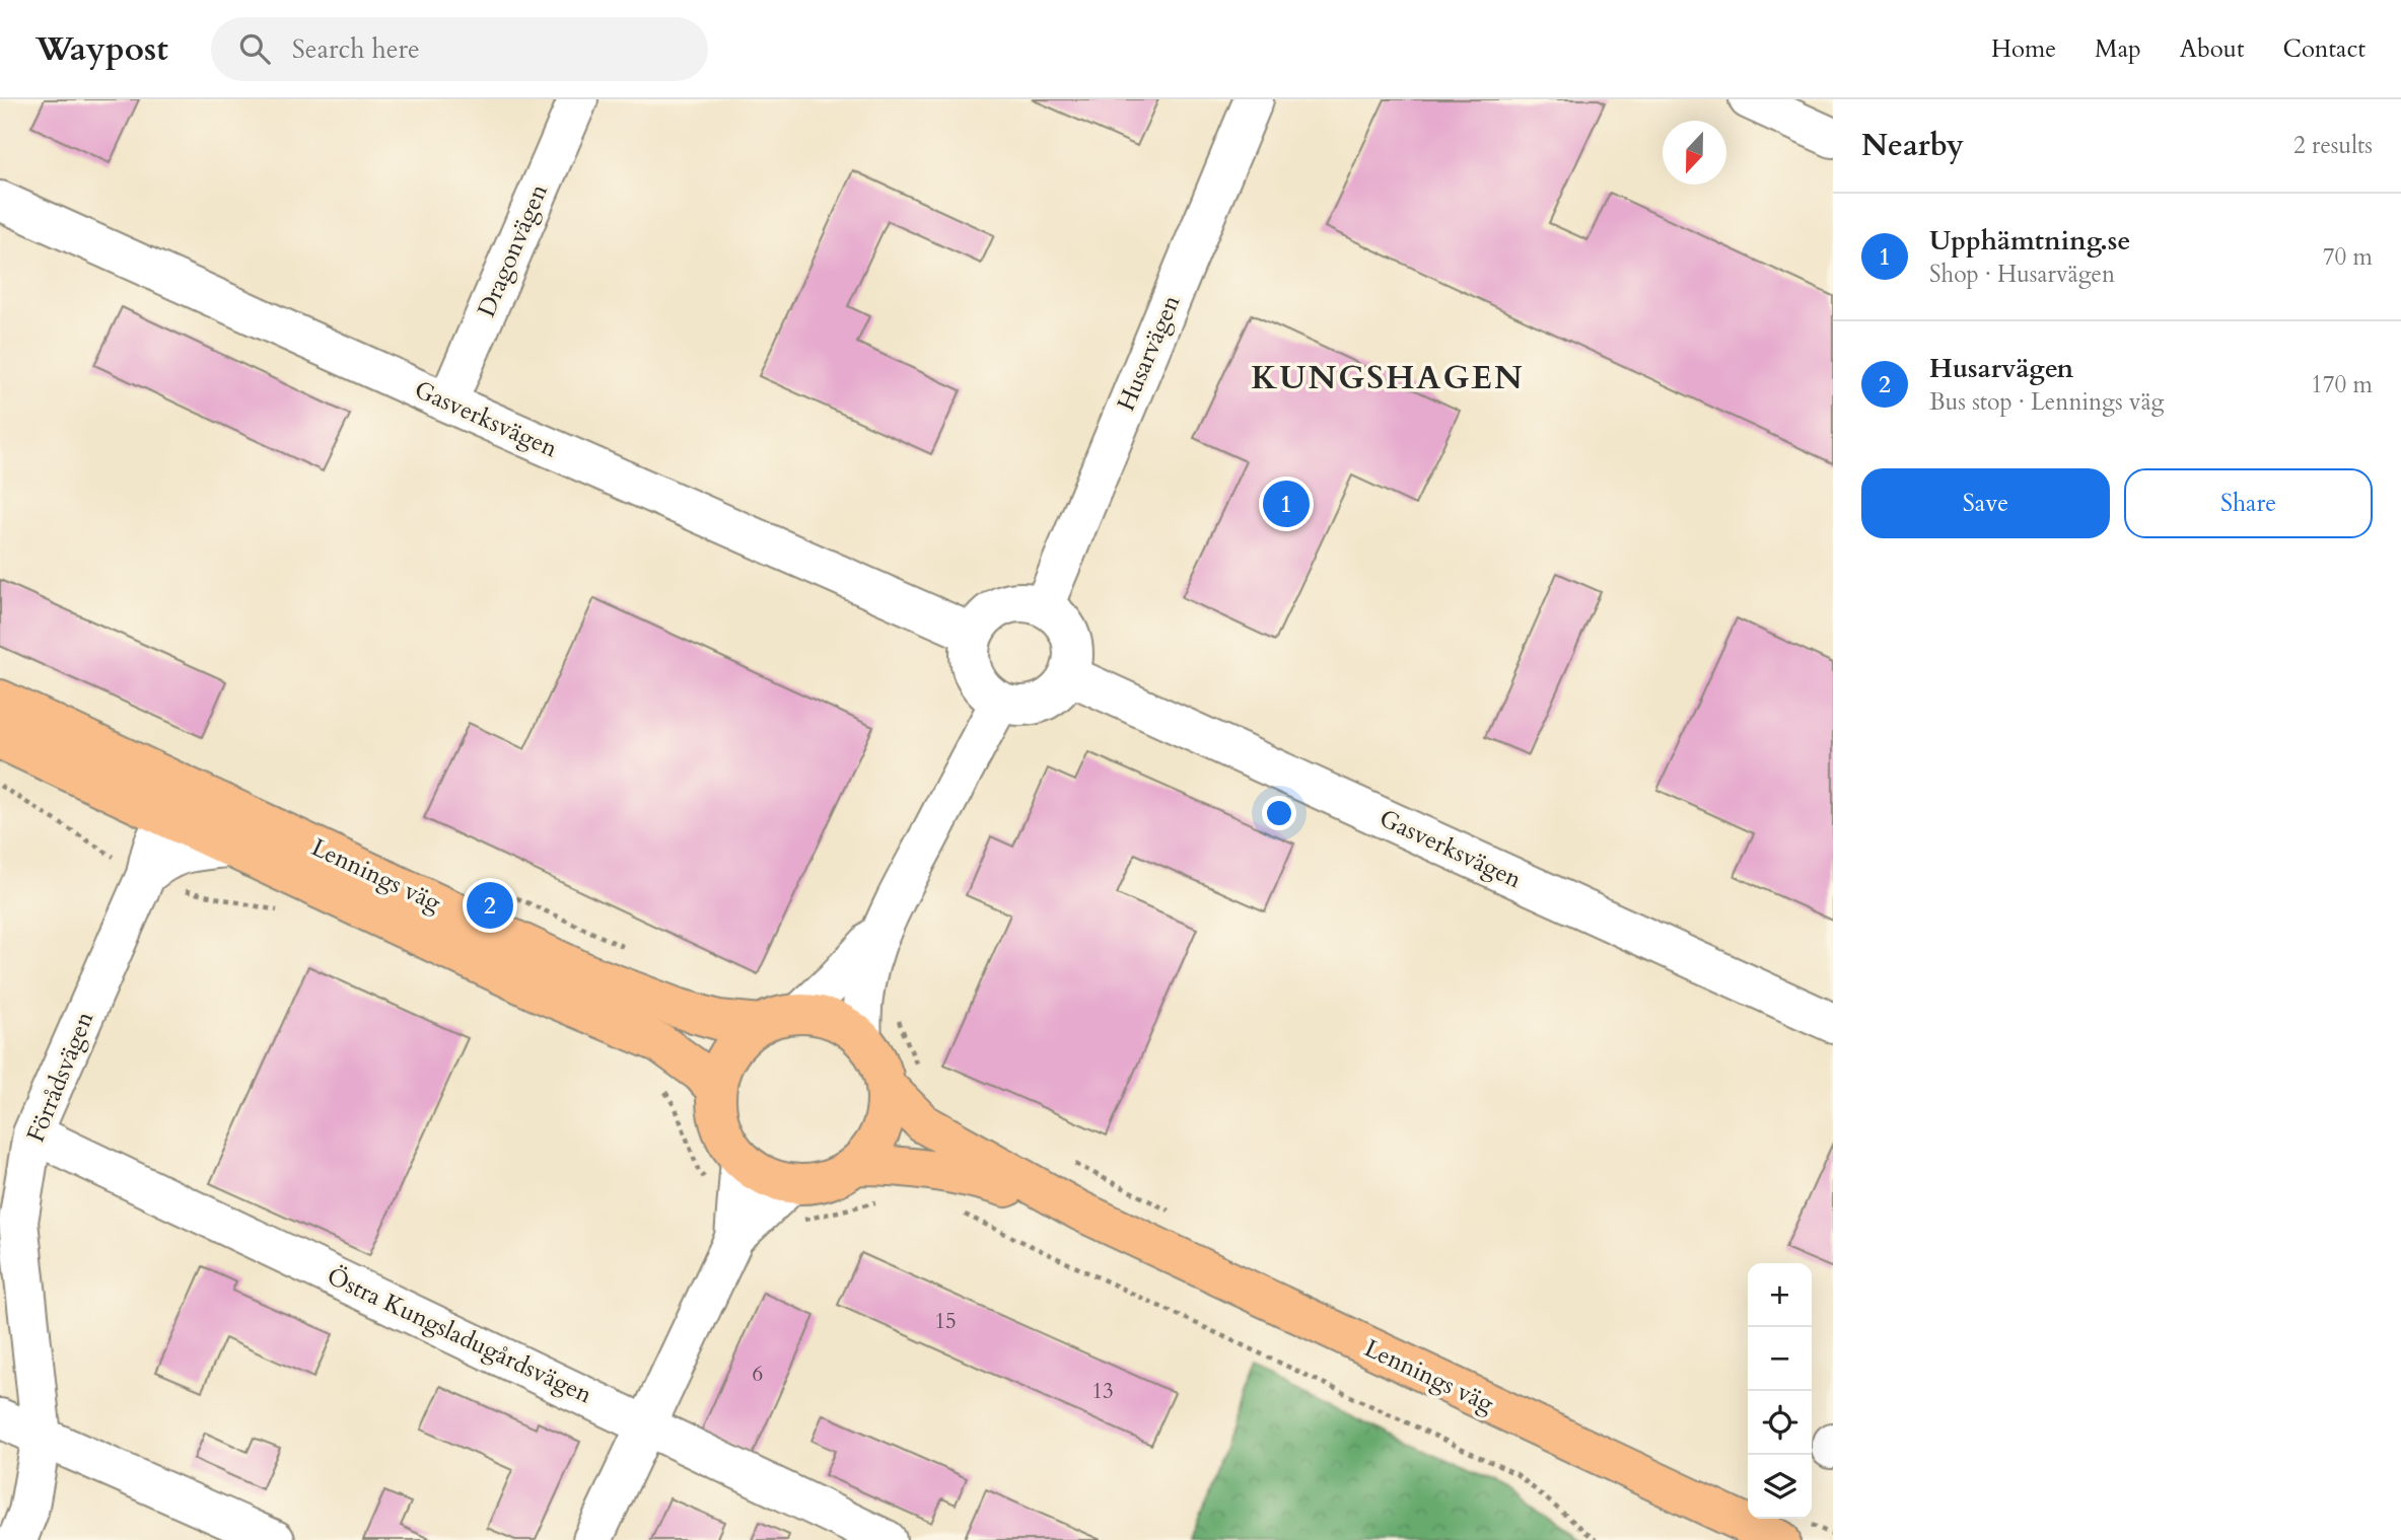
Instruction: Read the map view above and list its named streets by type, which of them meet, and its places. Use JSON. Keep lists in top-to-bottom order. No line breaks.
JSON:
{"streets":{"main road":["Lennings väg"],"street":["Dragonvägen","Husarvägen","Gasverksvägen","Förrådsvägen","Östra Kungsladugårdsvägen"]},"crossings":[["Dragonvägen","Gasverksvägen"],["Husarvägen","Gasverksvägen"],["Lennings väg","Förrådsvägen"],["Förrådsvägen","Östra Kungsladugårdsvägen"]],"districts":["KUNGSHAGEN"],"house_numbers":["15","6","13"],"north":"bottom","page":{"header":"Waypost","search":"Search here","nav":["Home","Map","About","Contact"],"heading":["Nearby","2 results"],"list":[{"mark":"1","name":"Upphämtning.se","note":"Shop · Husarvägen","value":"70 m"},{"mark":"2","name":"Husarvägen","note":"Bus stop · Lennings väg","value":"170 m"}],"buttons":["Save","Share"],"pins":["1","2"],"map_buttons":["+","−"]}}
